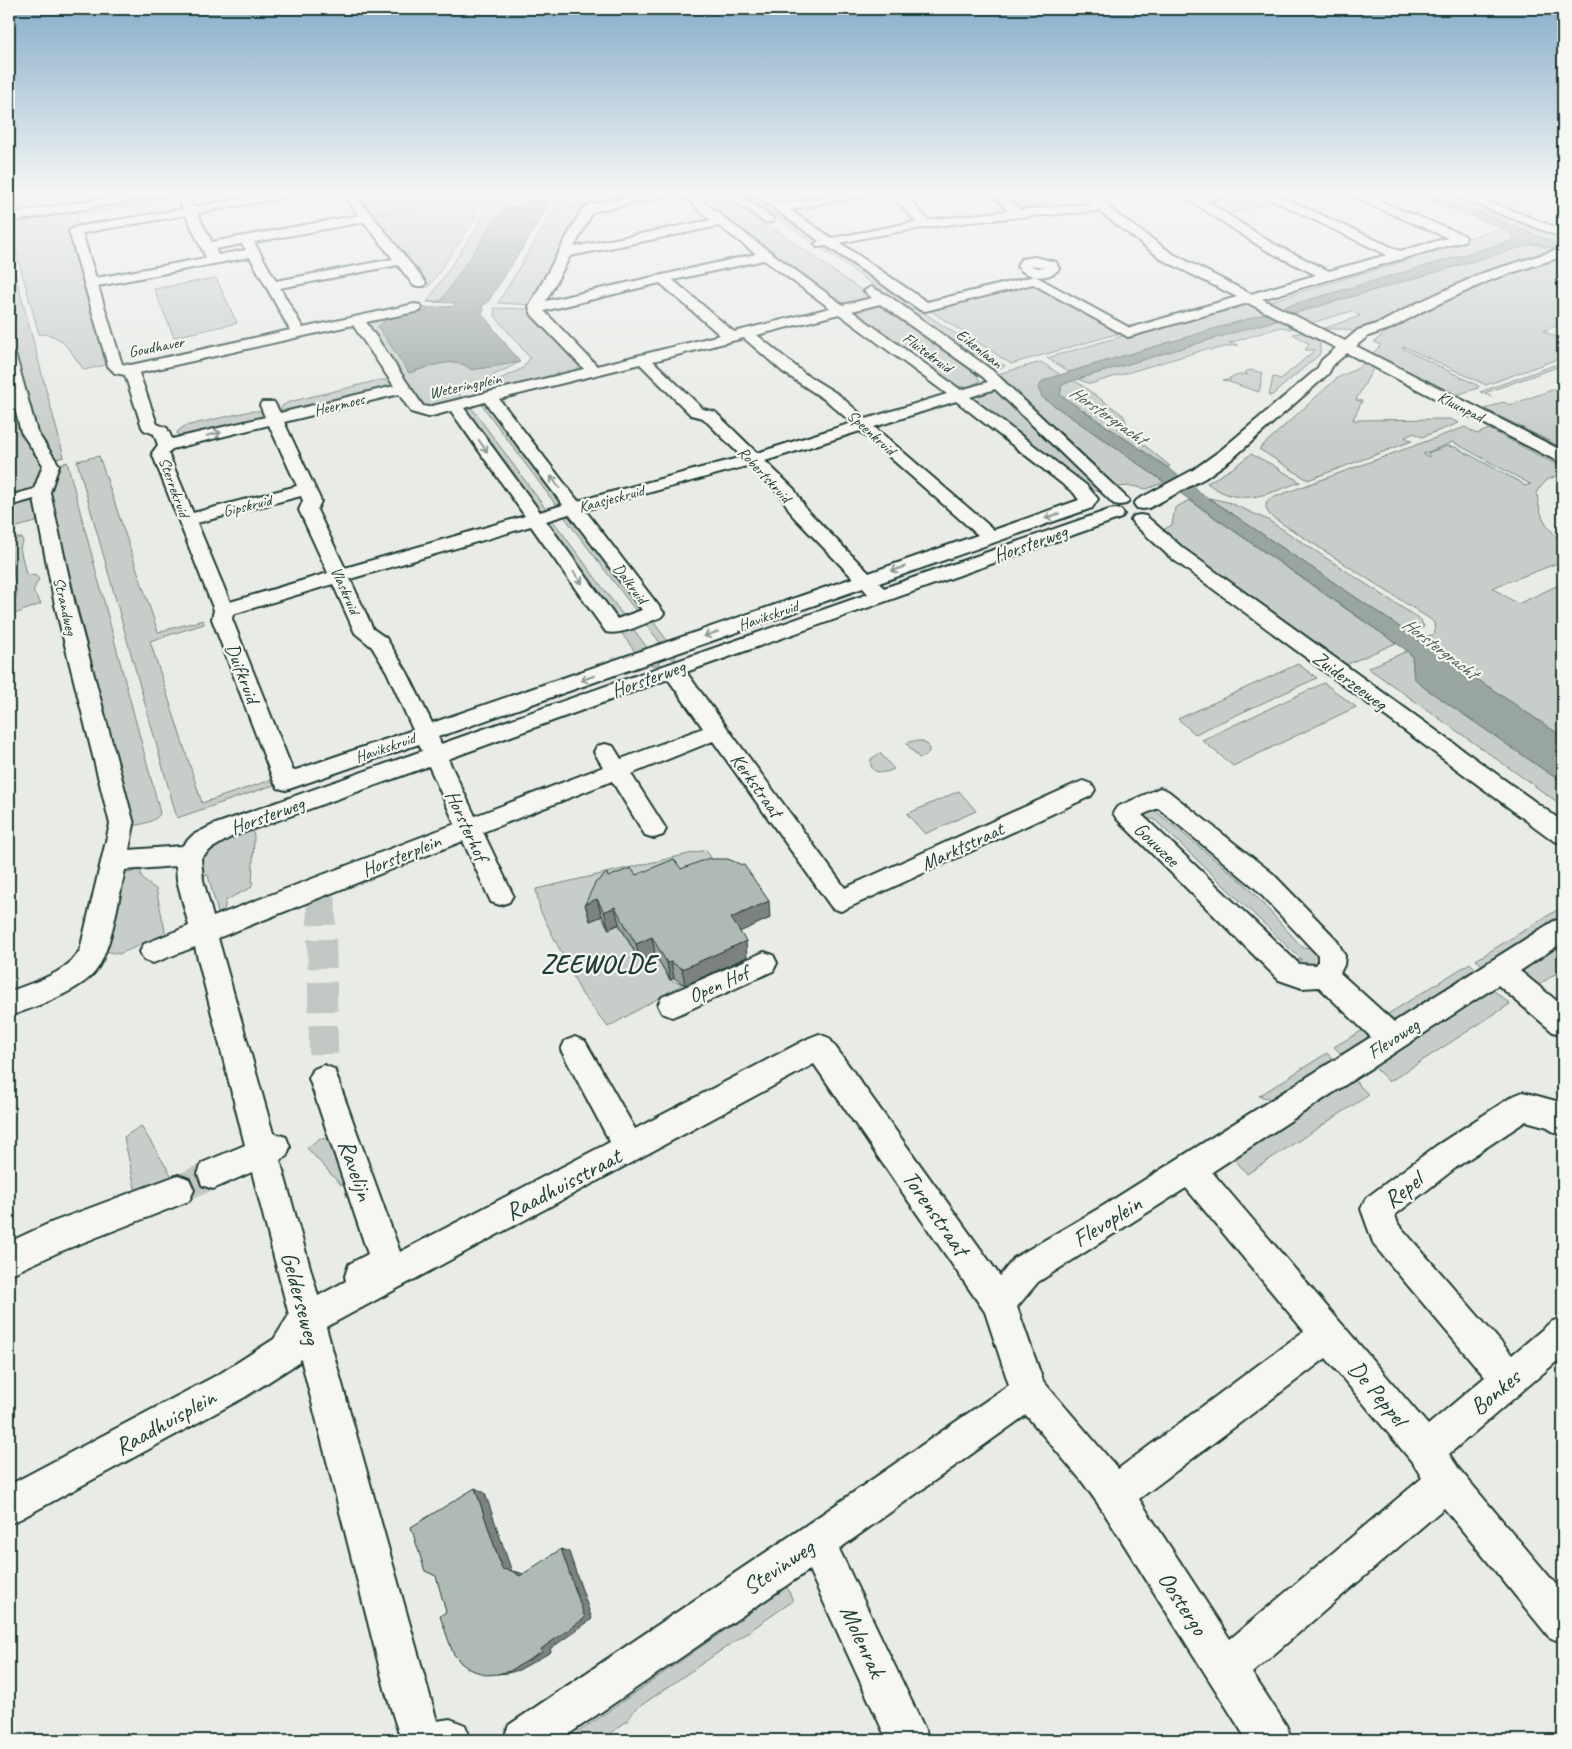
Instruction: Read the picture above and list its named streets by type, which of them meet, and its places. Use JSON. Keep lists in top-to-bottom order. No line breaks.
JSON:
{"streets":{"street":["Goudhaver","Eikenlaan","Fluitekruid","Weteringplein","Heermoes","Kluunpad","Speenkruid","Robertskruid","Sterrekruid","Kaasjeskruid","Gipskruid","Horsterweg","Dalkruid","Vlaskruid","Strandweg","Havikskruid","Duifkruid","Zuiderzeeweg","Kerkstraat","Horsterhof","Gouwzee","Marktstraat","Horsterplein","Open Hof","Flevoweg","Ravelijn","Raadhuisstraat","Repel","Torenstraat","Flevoplein","Gelderseweg","Bonkes","De Peppel","Raadhuisplein","Stevinweg","Oostergo","Molenrak"]},"crossings":[["Goudhaver","Weteringplein"],["Goudhaver","Sterrekruid"],["Eikenlaan","Weteringplein"],["Eikenlaan","Kaasjeskruid"],["Eikenlaan","Horsterweg"],["Fluitekruid","Weteringplein"],["Fluitekruid","Kaasjeskruid"],["Fluitekruid","Havikskruid"],["Weteringplein","Heermoes"],["Weteringplein","Speenkruid"],["Weteringplein","Robertskruid"],["Weteringplein","Dalkruid"],["Heermoes","Sterrekruid"],["Heermoes","Vlaskruid"],["Speenkruid","Kaasjeskruid"],["Speenkruid","Havikskruid"],["Robertskruid","Kaasjeskruid"],["Robertskruid","Horsterweg"],["Robertskruid","Havikskruid"],["Sterrekruid","Kaasjeskruid"],["Sterrekruid","Gipskruid"],["Sterrekruid","Duifkruid"],["Kaasjeskruid","Dalkruid"],["Kaasjeskruid","Vlaskruid"],["Kaasjeskruid","Havikskruid"],["Kaasjeskruid","Duifkruid"],["Gipskruid","Vlaskruid"],["Horsterweg","Vlaskruid"],["Horsterweg","Kerkstraat"],["Horsterweg","Horsterhof"],["Horsterweg","Gelderseweg"],["Vlaskruid","Havikskruid"],["Vlaskruid","Horsterhof"],["Havikskruid","Duifkruid"],["Kerkstraat","Marktstraat"],["Kerkstraat","Horsterplein"],["Horsterhof","Horsterplein"],["Horsterplein","Gelderseweg"],["Flevoweg","Flevoplein"],["Ravelijn","Raadhuisstraat"],["Raadhuisstraat","Torenstraat"],["Raadhuisstraat","Gelderseweg"],["Raadhuisstraat","Raadhuisplein"],["Repel","Bonkes"],["Torenstraat","Flevoplein"],["Torenstraat","Stevinweg"],["Flevoplein","De Peppel"],["Gelderseweg","Raadhuisplein"],["Bonkes","De Peppel"],["Stevinweg","Molenrak"]],"one_way":["Heermoes"],"districts":["ZEEWOLDE"],"water":["Horstergracht"]}
